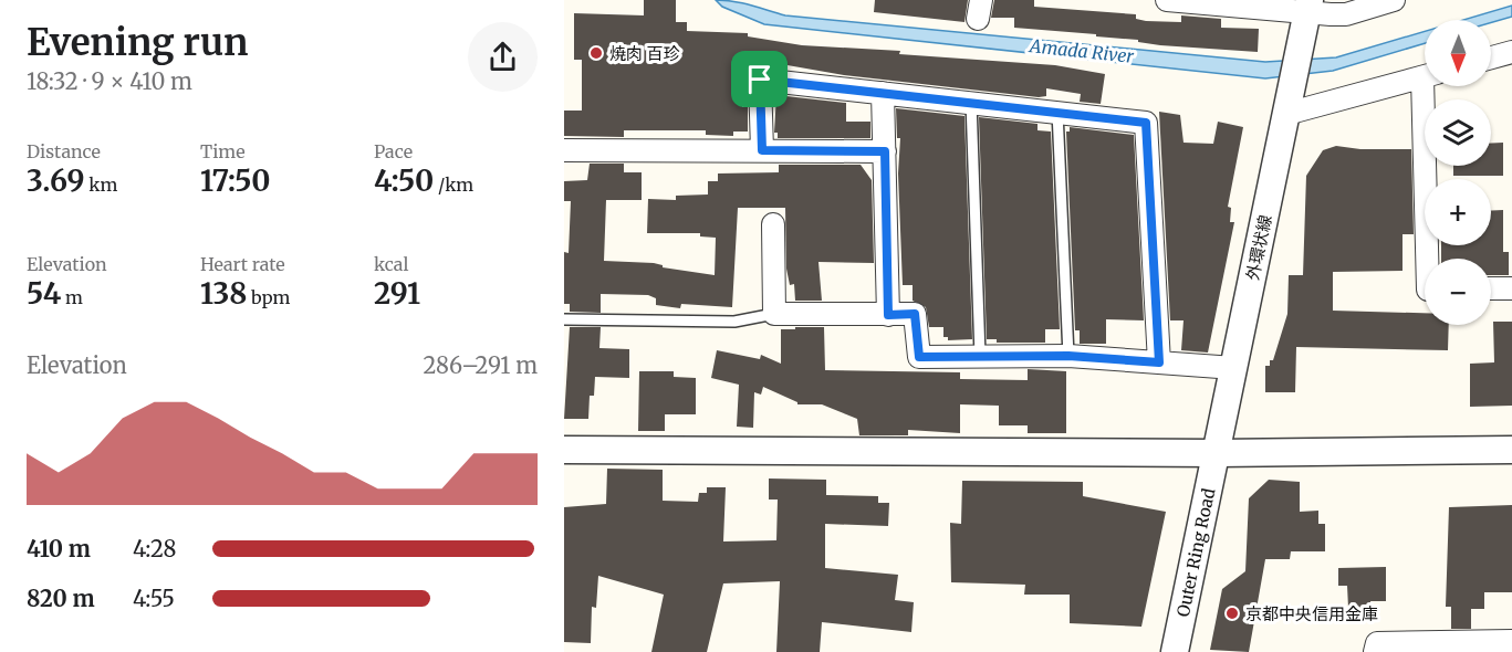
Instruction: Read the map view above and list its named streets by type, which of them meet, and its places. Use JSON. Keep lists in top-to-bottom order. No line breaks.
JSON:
{"streets":{"street":["外環状線","Outer Ring Road"]},"crossings":[["外環状線","Outer Ring Road"]],"water":["Amada River"],"places":["焼肉 百珍","京都中央信用金庫"],"north":"bottom","page":{"heading":["Evening run","18:32 · 9 × 410 m"],"map_buttons":["+","−"],"stats":[["Distance","3.69 km"],["Time","17:50"],["Pace","4:50 /km"],["Elevation","54 m"],["Heart rate","138 bpm"],["kcal","291"]],"chart":["Elevation","286–291 m"],"list":[{"name":"410 m","note":"4:28"},{"name":"820 m","note":"4:55"}]}}
